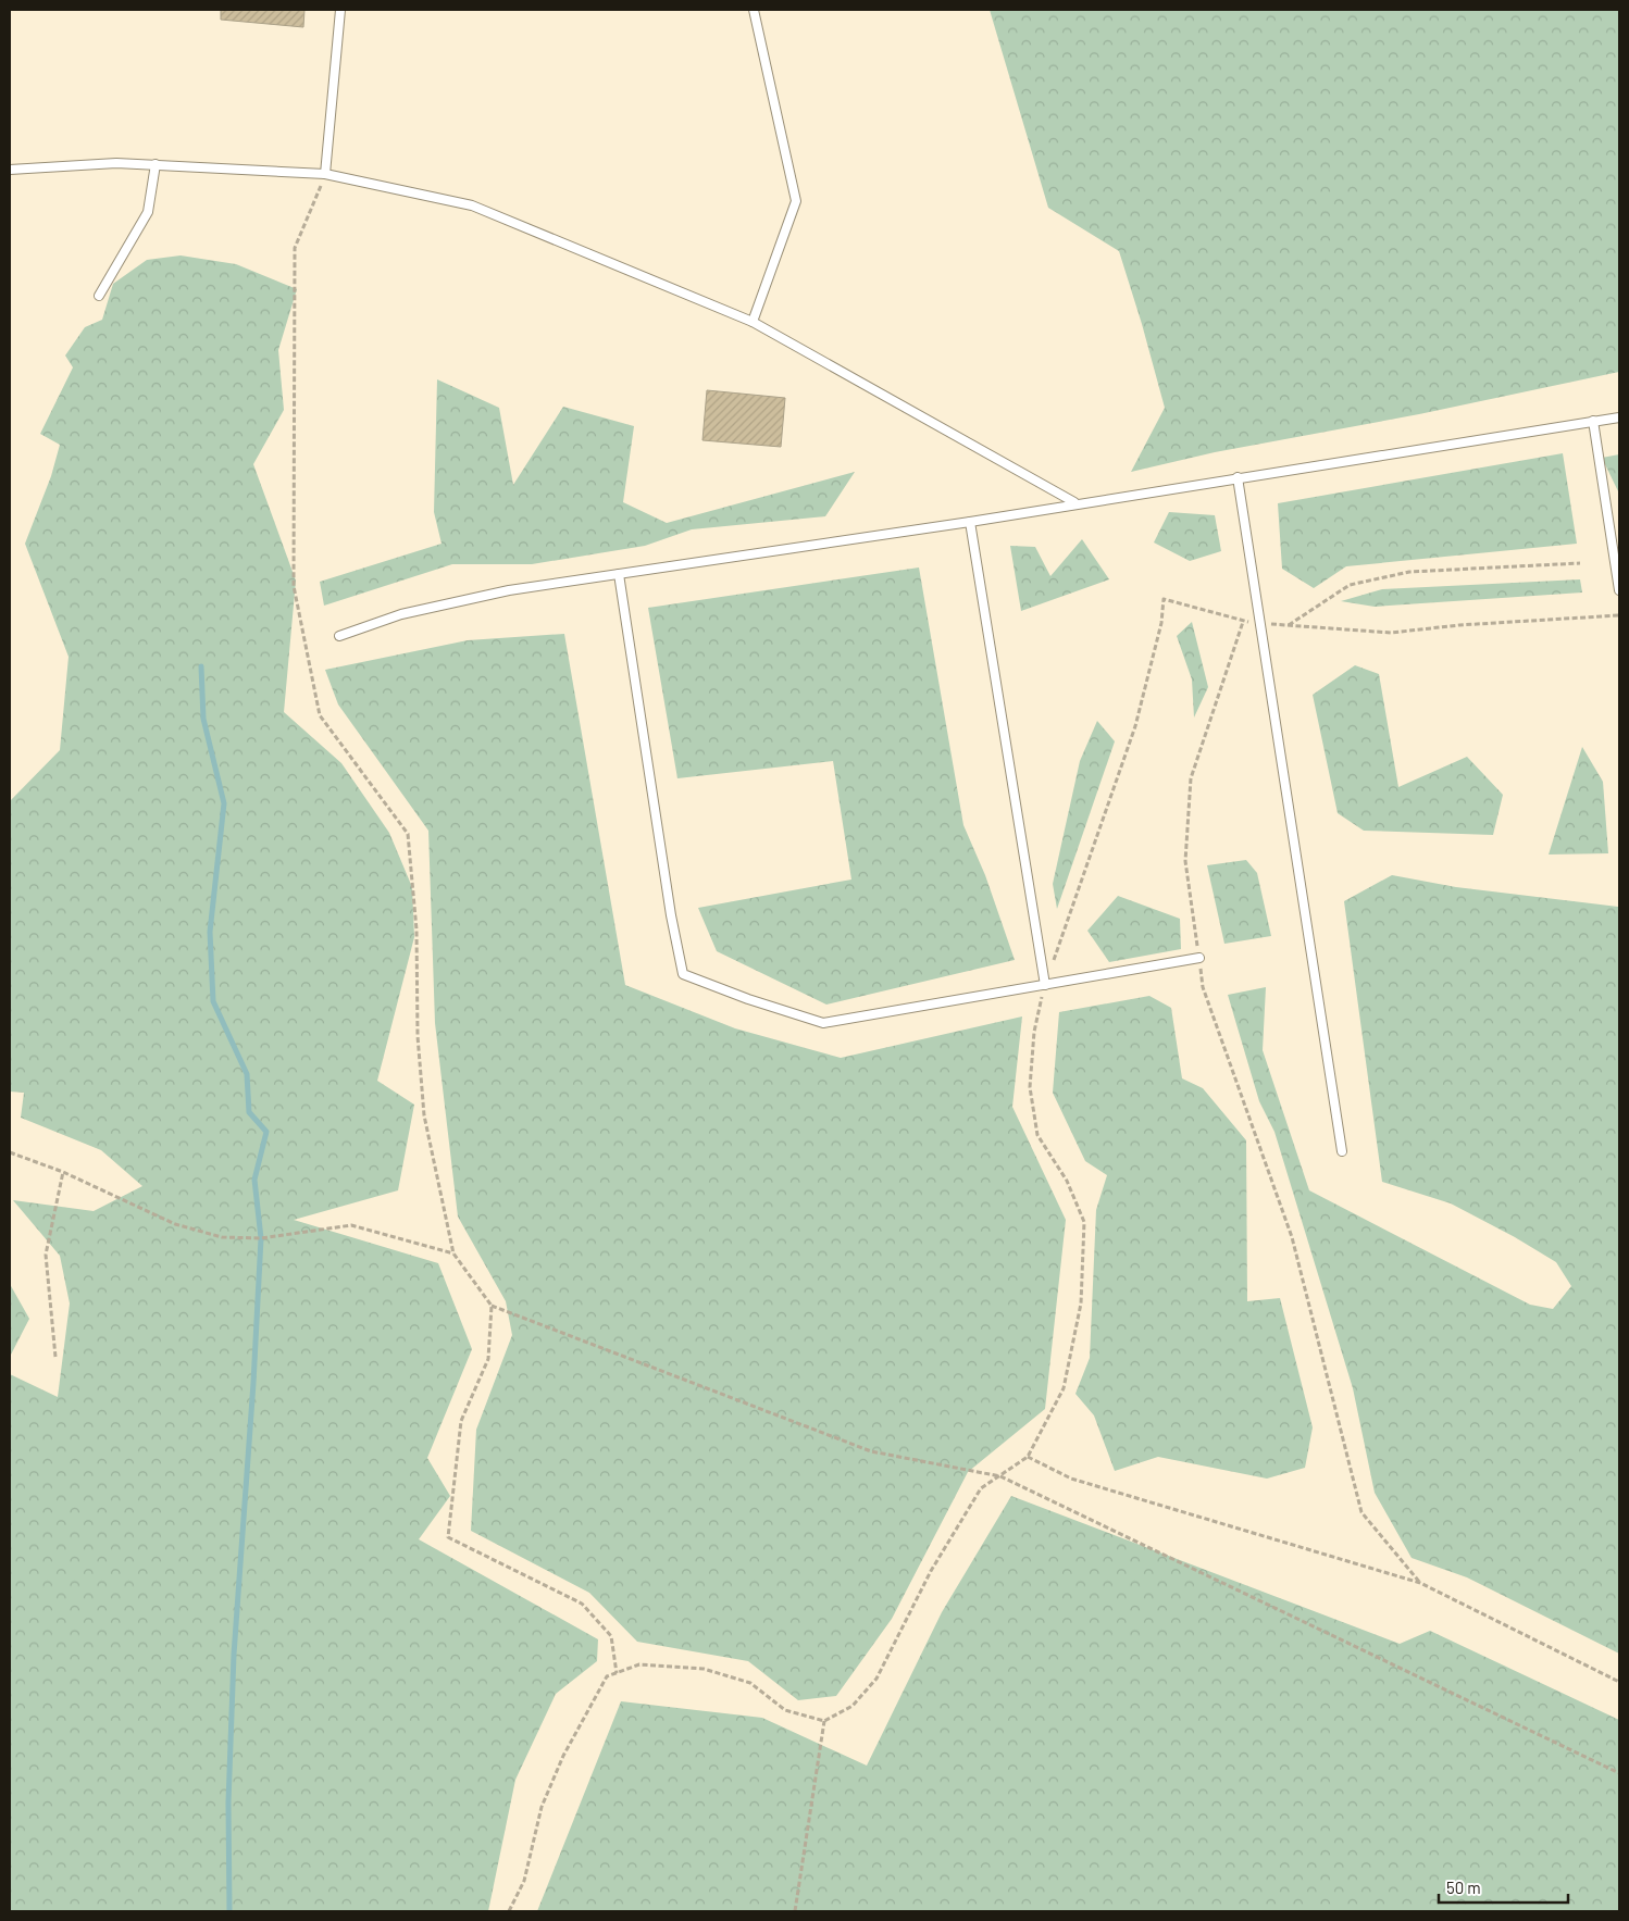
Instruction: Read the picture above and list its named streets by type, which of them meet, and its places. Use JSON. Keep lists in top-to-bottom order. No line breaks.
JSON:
{"scale_bar":"50 m"}
